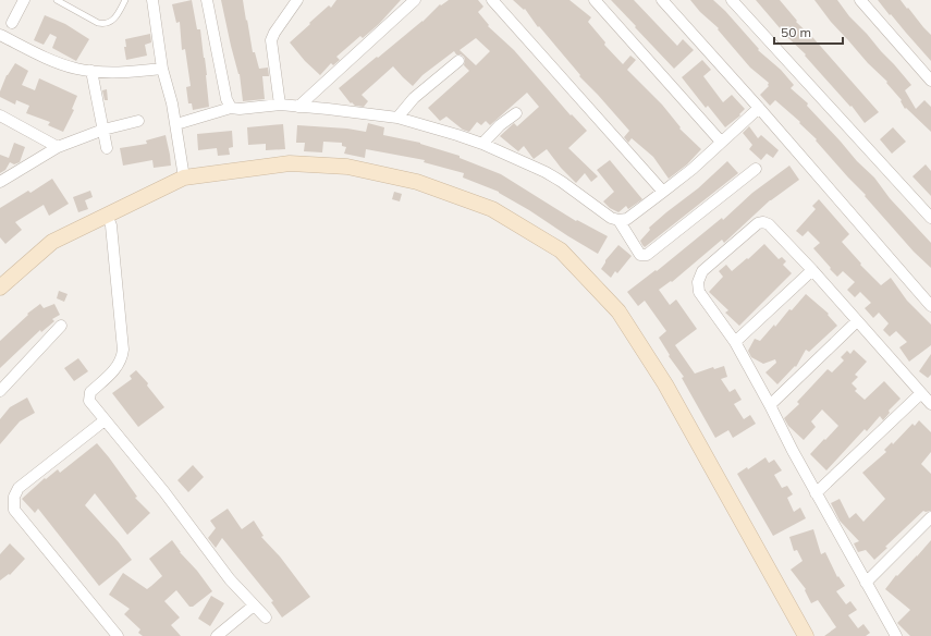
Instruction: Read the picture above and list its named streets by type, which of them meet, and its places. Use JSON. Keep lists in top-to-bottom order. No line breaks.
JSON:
{"scale_bar":"50 m"}
